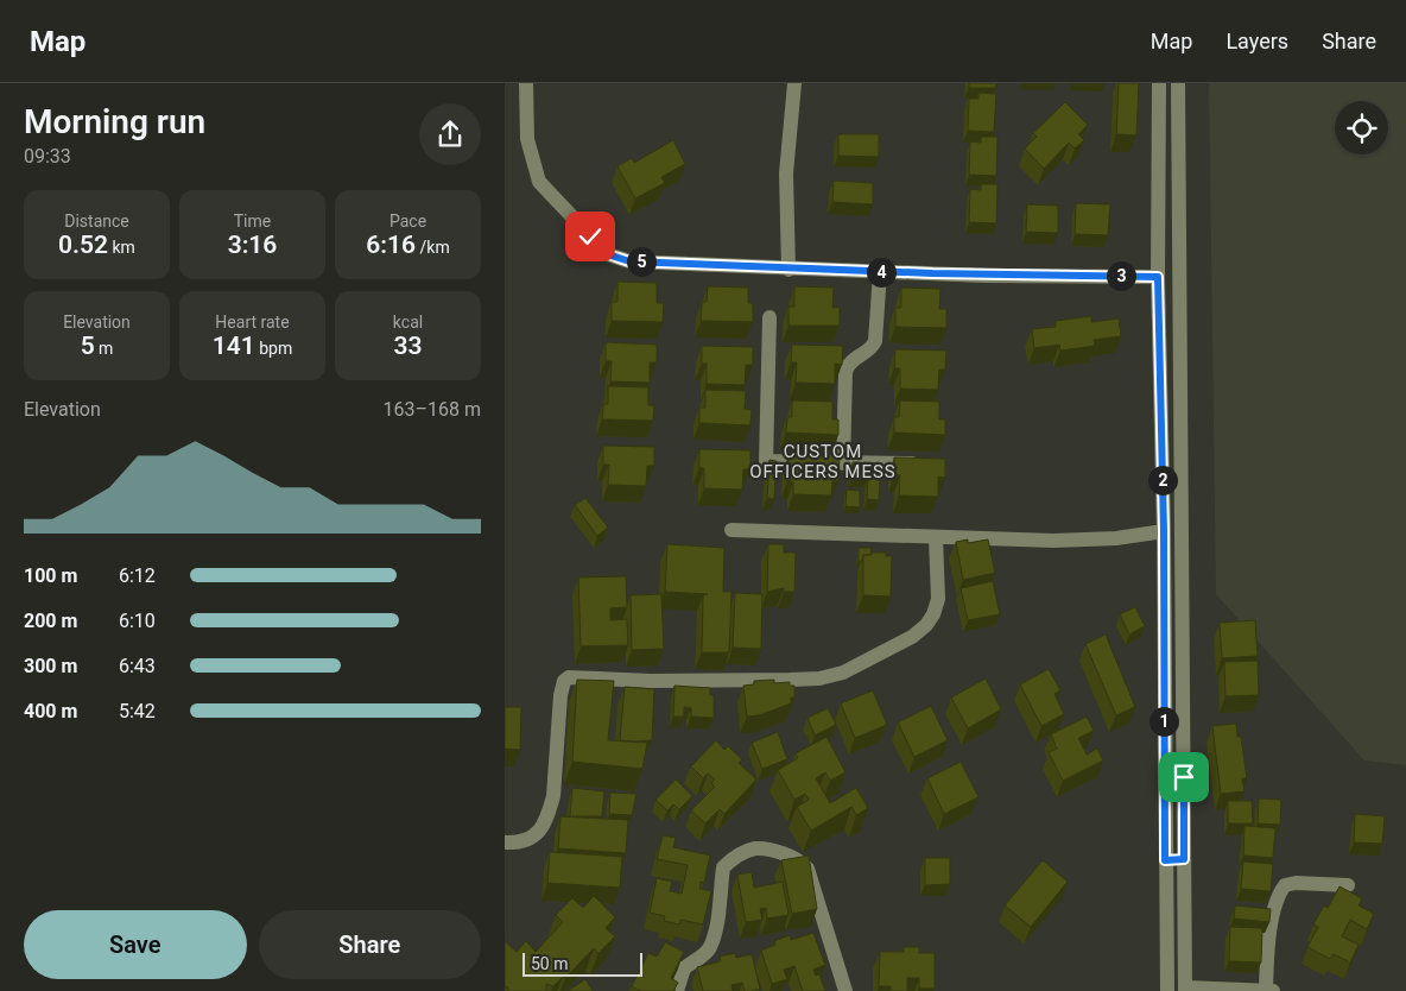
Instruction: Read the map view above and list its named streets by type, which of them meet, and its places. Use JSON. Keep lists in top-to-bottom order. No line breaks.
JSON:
{"districts":["CUSTOM OFFICERS MESS"],"scale_bar":"50 m","page":{"header":"Map","nav":["Map","Layers","Share"],"heading":["Morning run","09:33"],"stats":[["Distance","0.52 km"],["Time","3:16"],["Pace","6:16 /km"],["Elevation","5 m"],["Heart rate","141 bpm"],["kcal","33"]],"pins":["5","4","3","2","1"],"chart":["Elevation","163–168 m"],"list":[{"name":"100 m","note":"6:12"},{"name":"200 m","note":"6:10"},{"name":"300 m","note":"6:43"},{"name":"400 m","note":"5:42"}],"buttons":["Save","Share"],"scale":"50 m"}}
